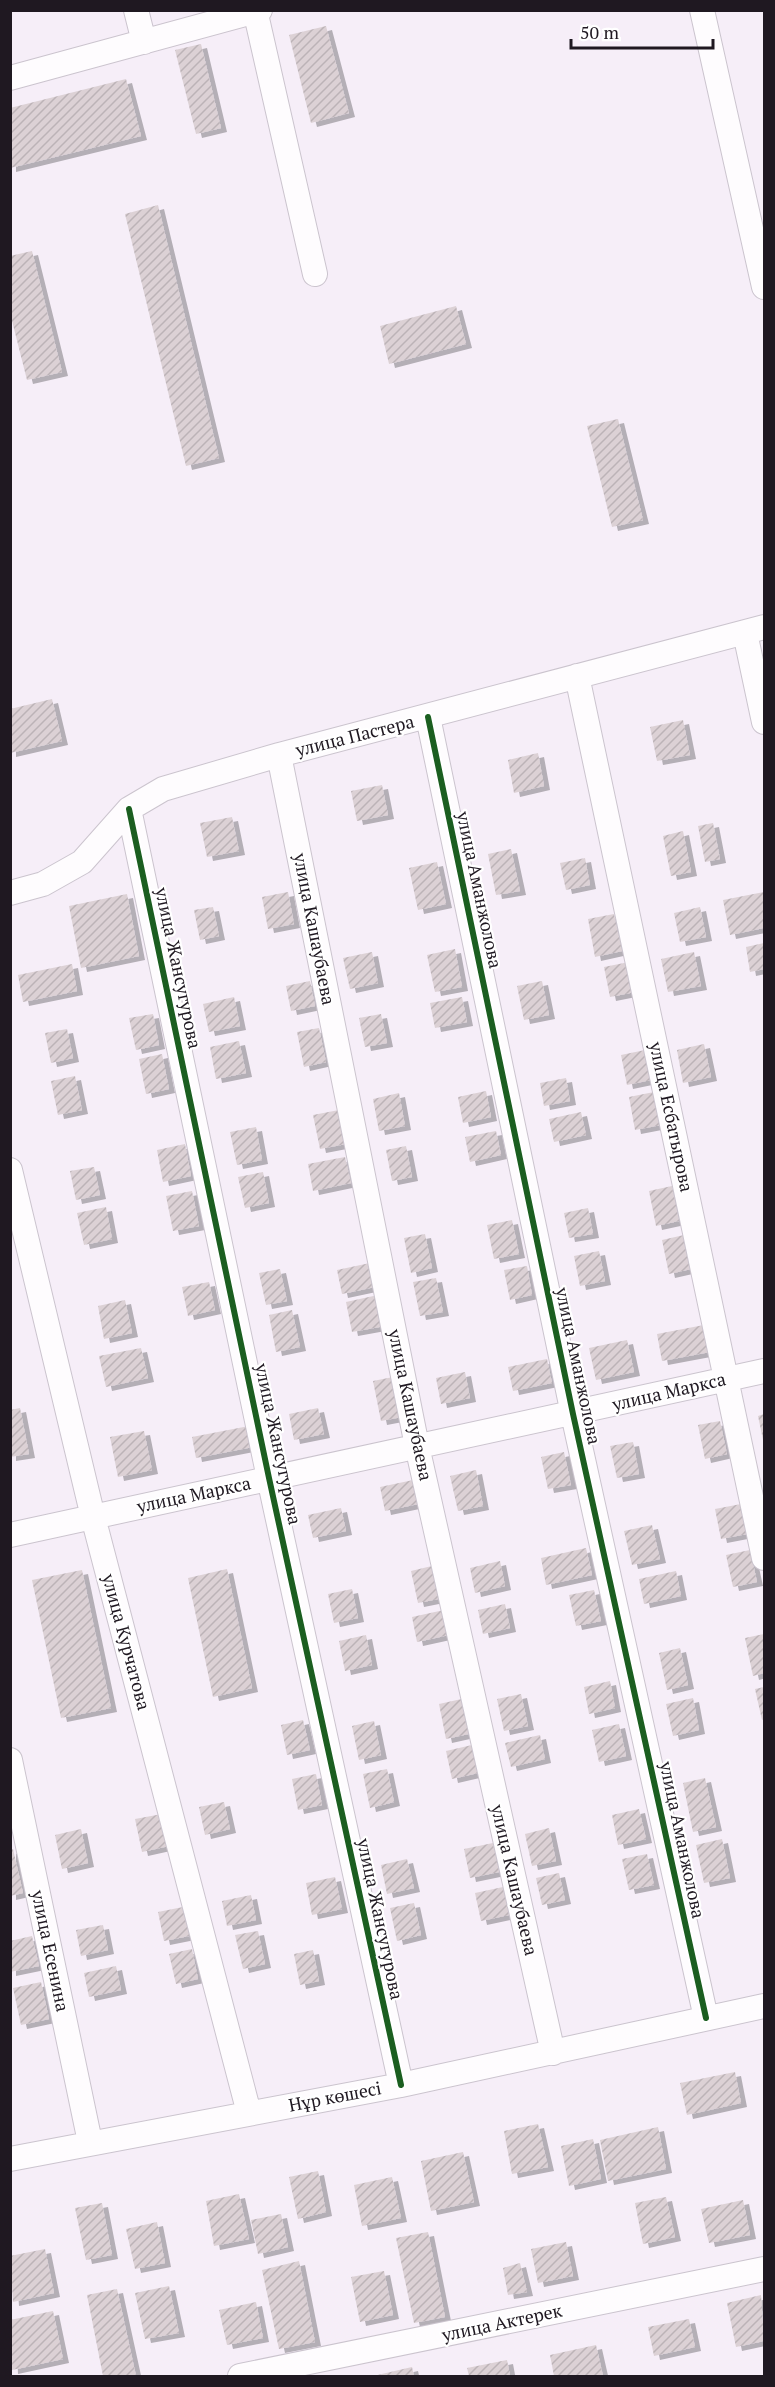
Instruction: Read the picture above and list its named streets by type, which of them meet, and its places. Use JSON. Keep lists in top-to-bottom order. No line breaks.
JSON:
{"streets":{"street":["улица Пастера","улица Аманжолова","улица Кашаубаева","улица Жансугурова","улица Есбатырова","улица Маркса","улица Курчатова","улица Есенина","Нұр көшесі","улица Актерек"]},"crossings":[["улица Пастера","улица Аманжолова"],["улица Пастера","улица Кашаубаева"],["улица Пастера","улица Жансугурова"],["улица Пастера","улица Есбатырова"],["улица Аманжолова","улица Маркса"],["улица Аманжолова","Нұр көшесі"],["улица Кашаубаева","улица Маркса"],["улица Кашаубаева","Нұр көшесі"],["улица Жансугурова","улица Маркса"],["улица Жансугурова","Нұр көшесі"],["улица Есбатырова","улица Маркса"],["улица Маркса","улица Курчатова"],["улица Курчатова","Нұр көшесі"],["улица Есенина","Нұр көшесі"]],"scale_bar":"50 m"}
